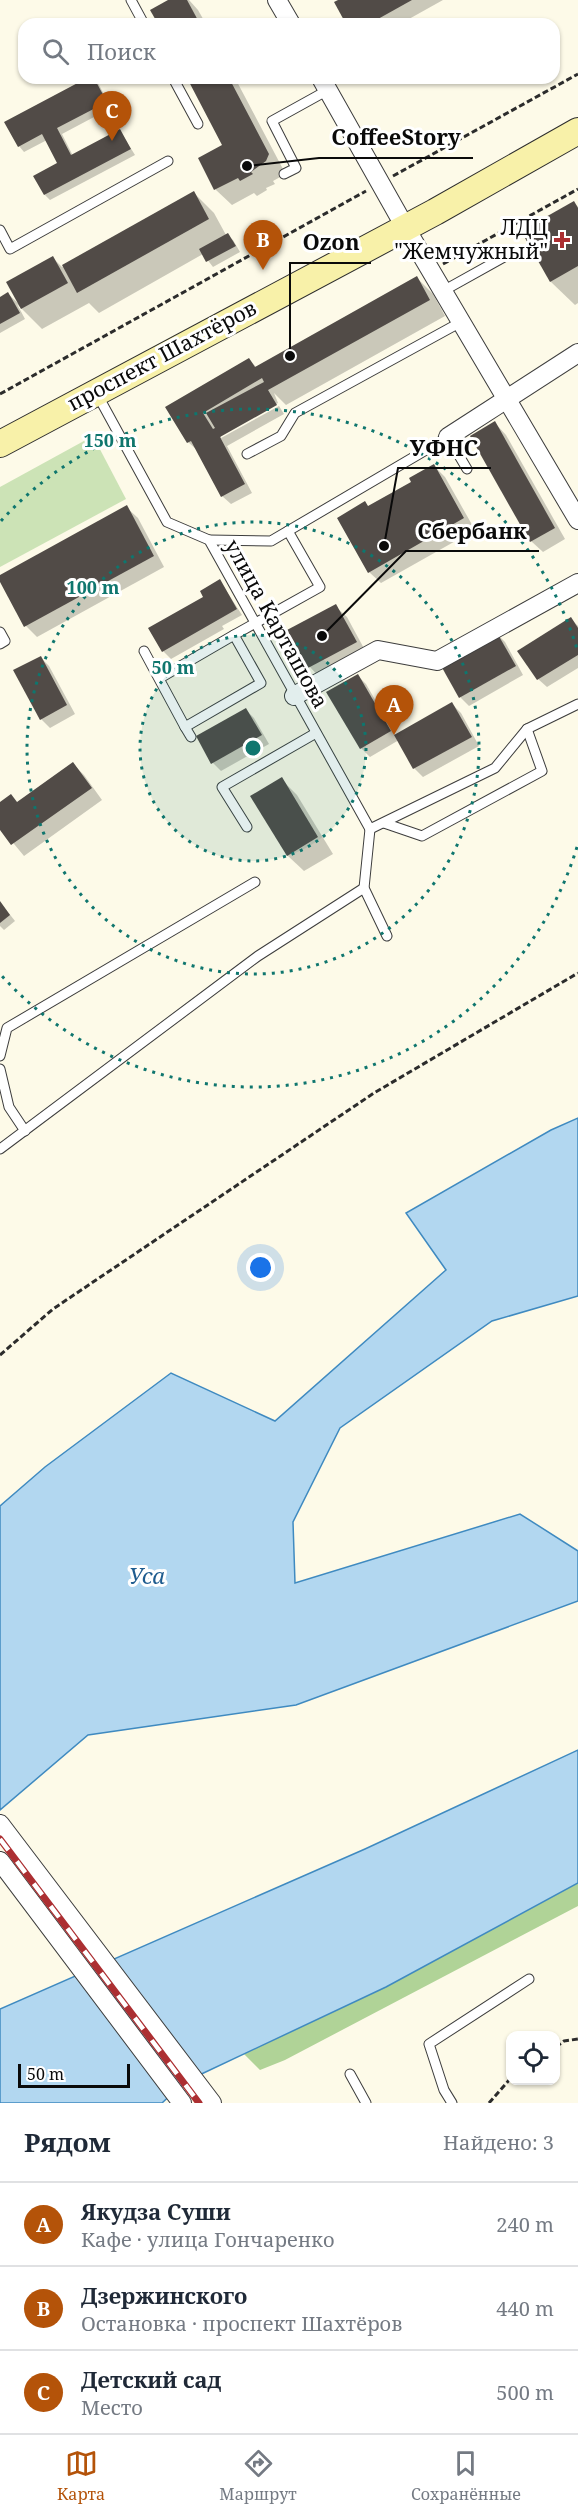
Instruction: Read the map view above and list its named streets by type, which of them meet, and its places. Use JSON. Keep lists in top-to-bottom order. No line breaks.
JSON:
{"streets":{"main road":["проспект Шахтёров"],"lane":["улица Карташова"]},"crossings":[["проспект Шахтёров","улица Карташова"]],"water":["Уса"],"places":{"other":["CoffeeStory","Ozon","УФНС","Сбербанк"],"health":["ЛДЦ \"Жемчужный\""]},"scale_bar":"50 m","page":{"search":"Поиск","pins":["C","B","A"],"scale":"50 m","heading":["Рядом","Найдено: 3"],"list":[{"mark":"A","name":"Якудза Суши","note":"Кафе · улица Гончаренко","value":"240 m"},{"mark":"B","name":"Дзержинского","note":"Остановка · проспект Шахтёров","value":"440 m"},{"mark":"C","name":"Детский сад","note":"Место","value":"500 m"}],"nav":["Карта","Маршрут","Сохранённые"]},"rings":["150 m","100 m","50 m"]}
